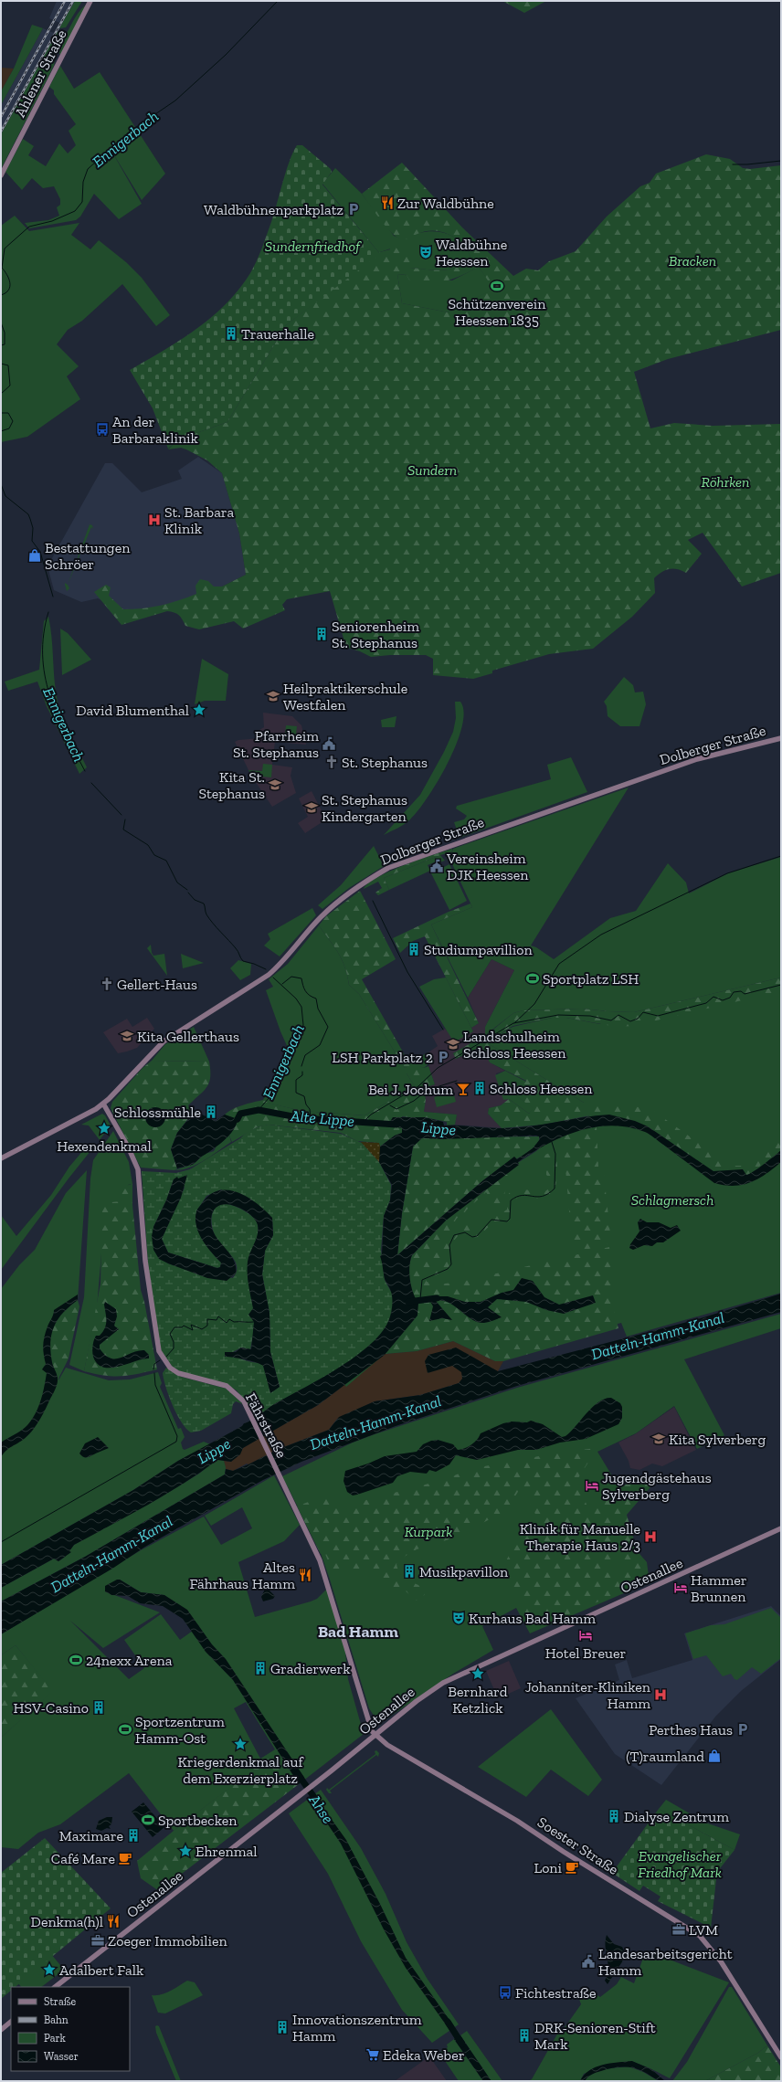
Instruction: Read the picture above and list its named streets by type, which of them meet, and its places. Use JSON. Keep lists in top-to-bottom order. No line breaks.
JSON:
{"streets":{"main road":["Ahlener Straße","Dolberger Straße","Fährstraße","Ostenallee","Soester Straße"]},"crossings":[["Dolberger Straße","Fährstraße"],["Fährstraße","Ostenallee"],["Fährstraße","Soester Straße"],["Ostenallee","Soester Straße"]],"districts":["Bad Hamm"],"water":["Ennigerbach","Alte Lippe","Lippe","Datteln-Hamm-Kanal","Ahse"],"parks":["Sundernfriedhof","Bracken","Sundern","Röhrken","Schlagmersch","Kurpark","Evangelischer Friedhof Mark"],"places":{"restaurant":["Zur Waldbühne","Altes Fährhaus Hamm","Denkma(h)l"],"parking":["Waldbühnenparkplatz","LSH Parkplatz 2","Perthes Haus"],"theatre":["Waldbühne Heessen","Kurhaus Bad Hamm"],"sports":["Schützenverein Heessen 1835","Sportplatz LSH","24nexx Arena","Sportzentrum Hamm-Ost","Sportbecken"],"building":["Trauerhalle","Seniorenheim St. Stephanus","Studiumpavillion","Schloss Heessen","Schlossmühle","Musikpavillon","Gradierwerk","HSV-Casino","Dialyse Zentrum","Maximare","Innovationszentrum Hamm","DRK-Senioren-Stift Mark"],"bus stop":["An der Barbaraklinik","Fichtestraße"],"hospital":["St. Barbara Klinik","Klinik für Manuelle Therapie Haus 2/3","Johanniter-Kliniken Hamm"],"shop":["Bestattungen Schröer","(T)raumland"],"school or university":["Heilpraktikerschule Westfalen","Kita St. Stephanus","St. Stephanus Kindergarten","Kita Gellerthaus","Landschulheim Schloss Heessen","Kita Sylverberg"],"place":["David Blumenthal","Hexendenkmal","Bernhard Ketzlick","Kriegerdenkmal auf dem Exerzierplatz","Ehrenmal","Adalbert Falk"],"public building":["Pfarrheim St. Stephanus","Vereinsheim DJK Heessen","Landesarbeitsgericht Hamm"],"church":["St. Stephanus","Gellert-Haus"],"bar":["Bei J. Jochum"],"hotel":["Jugendgästehaus Sylverberg","Hammer Brunnen","Hotel Breuer"],"cafe":["Café Mare","Loni"],"office":["LVM","Zoeger Immobilien"],"supermarket":["Edeka Weber"]},"legend":["Straße","Bahn","Park","Wasser"]}
